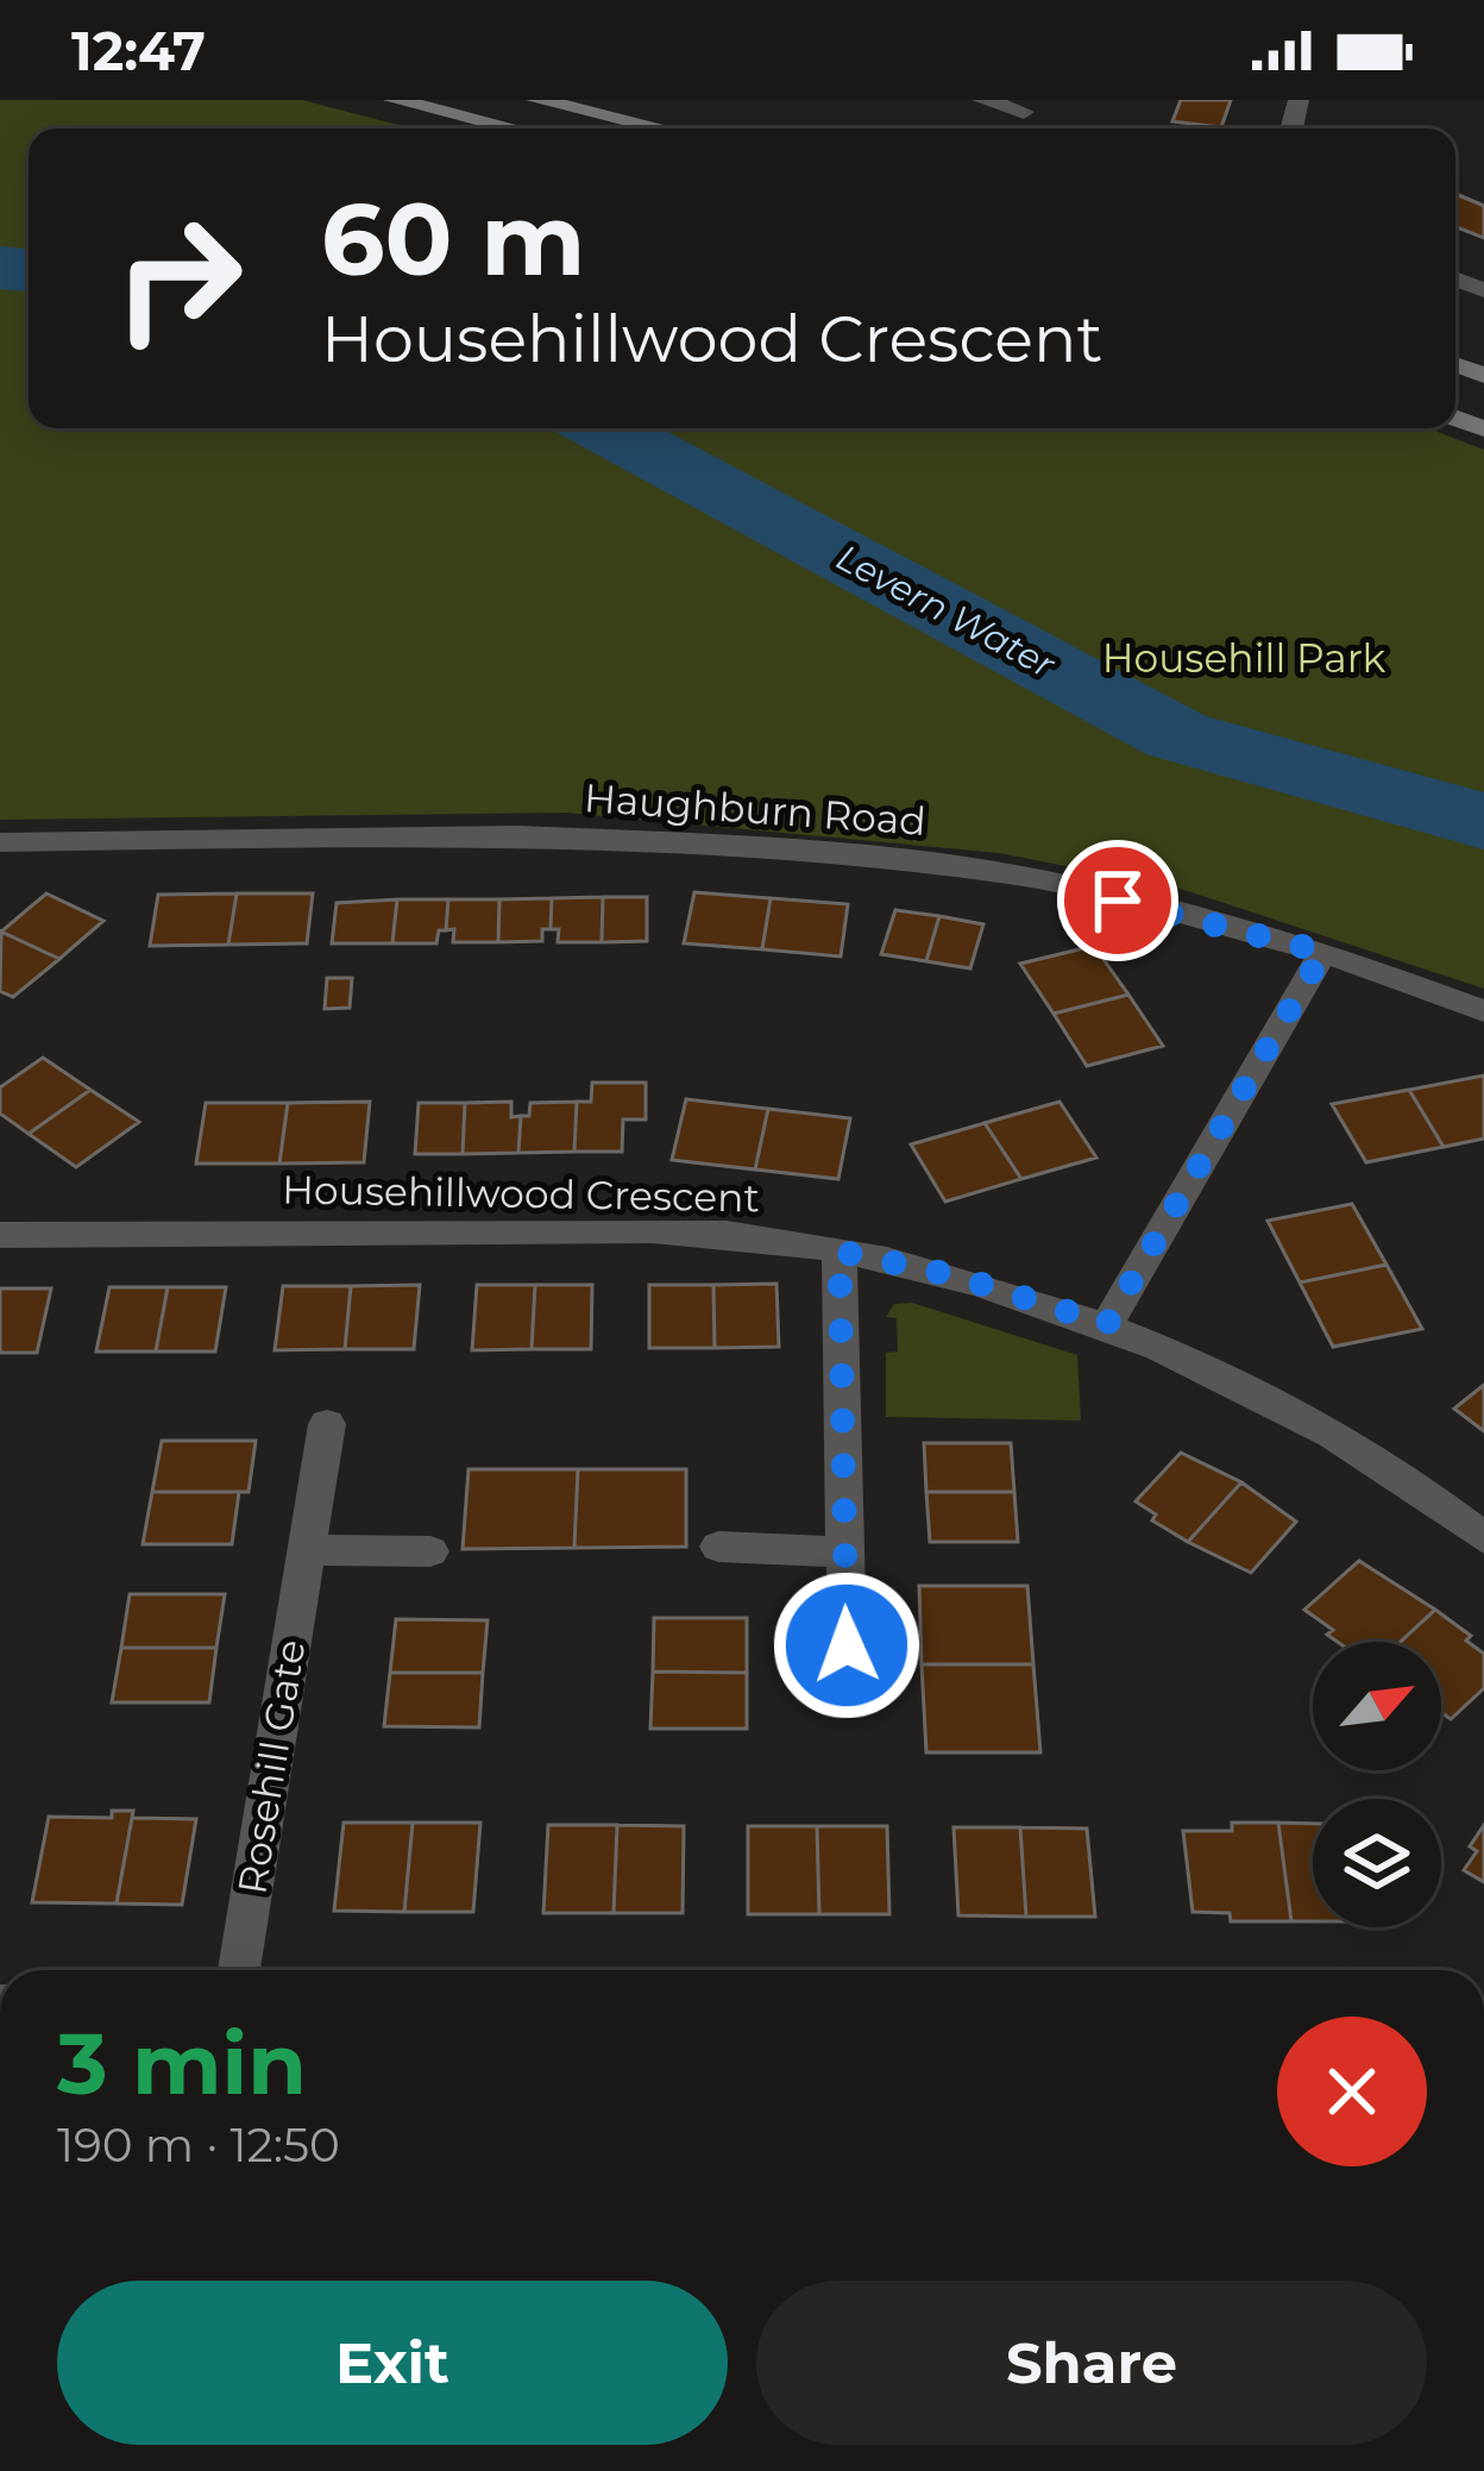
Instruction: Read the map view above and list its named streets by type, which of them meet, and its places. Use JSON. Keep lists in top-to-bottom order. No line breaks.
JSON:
{"streets":{"street":["Haughburn Road","Househillwood Crescent","Rosehill Gate"]},"water":["Levern Water"],"parks":["Househill Park"],"north":"top right","page":{"status":"12:47","turn":["60 m","Househillwood Crescent"],"heading":["3 min","190 m · 12:50"],"buttons":["Exit","Share"]}}
